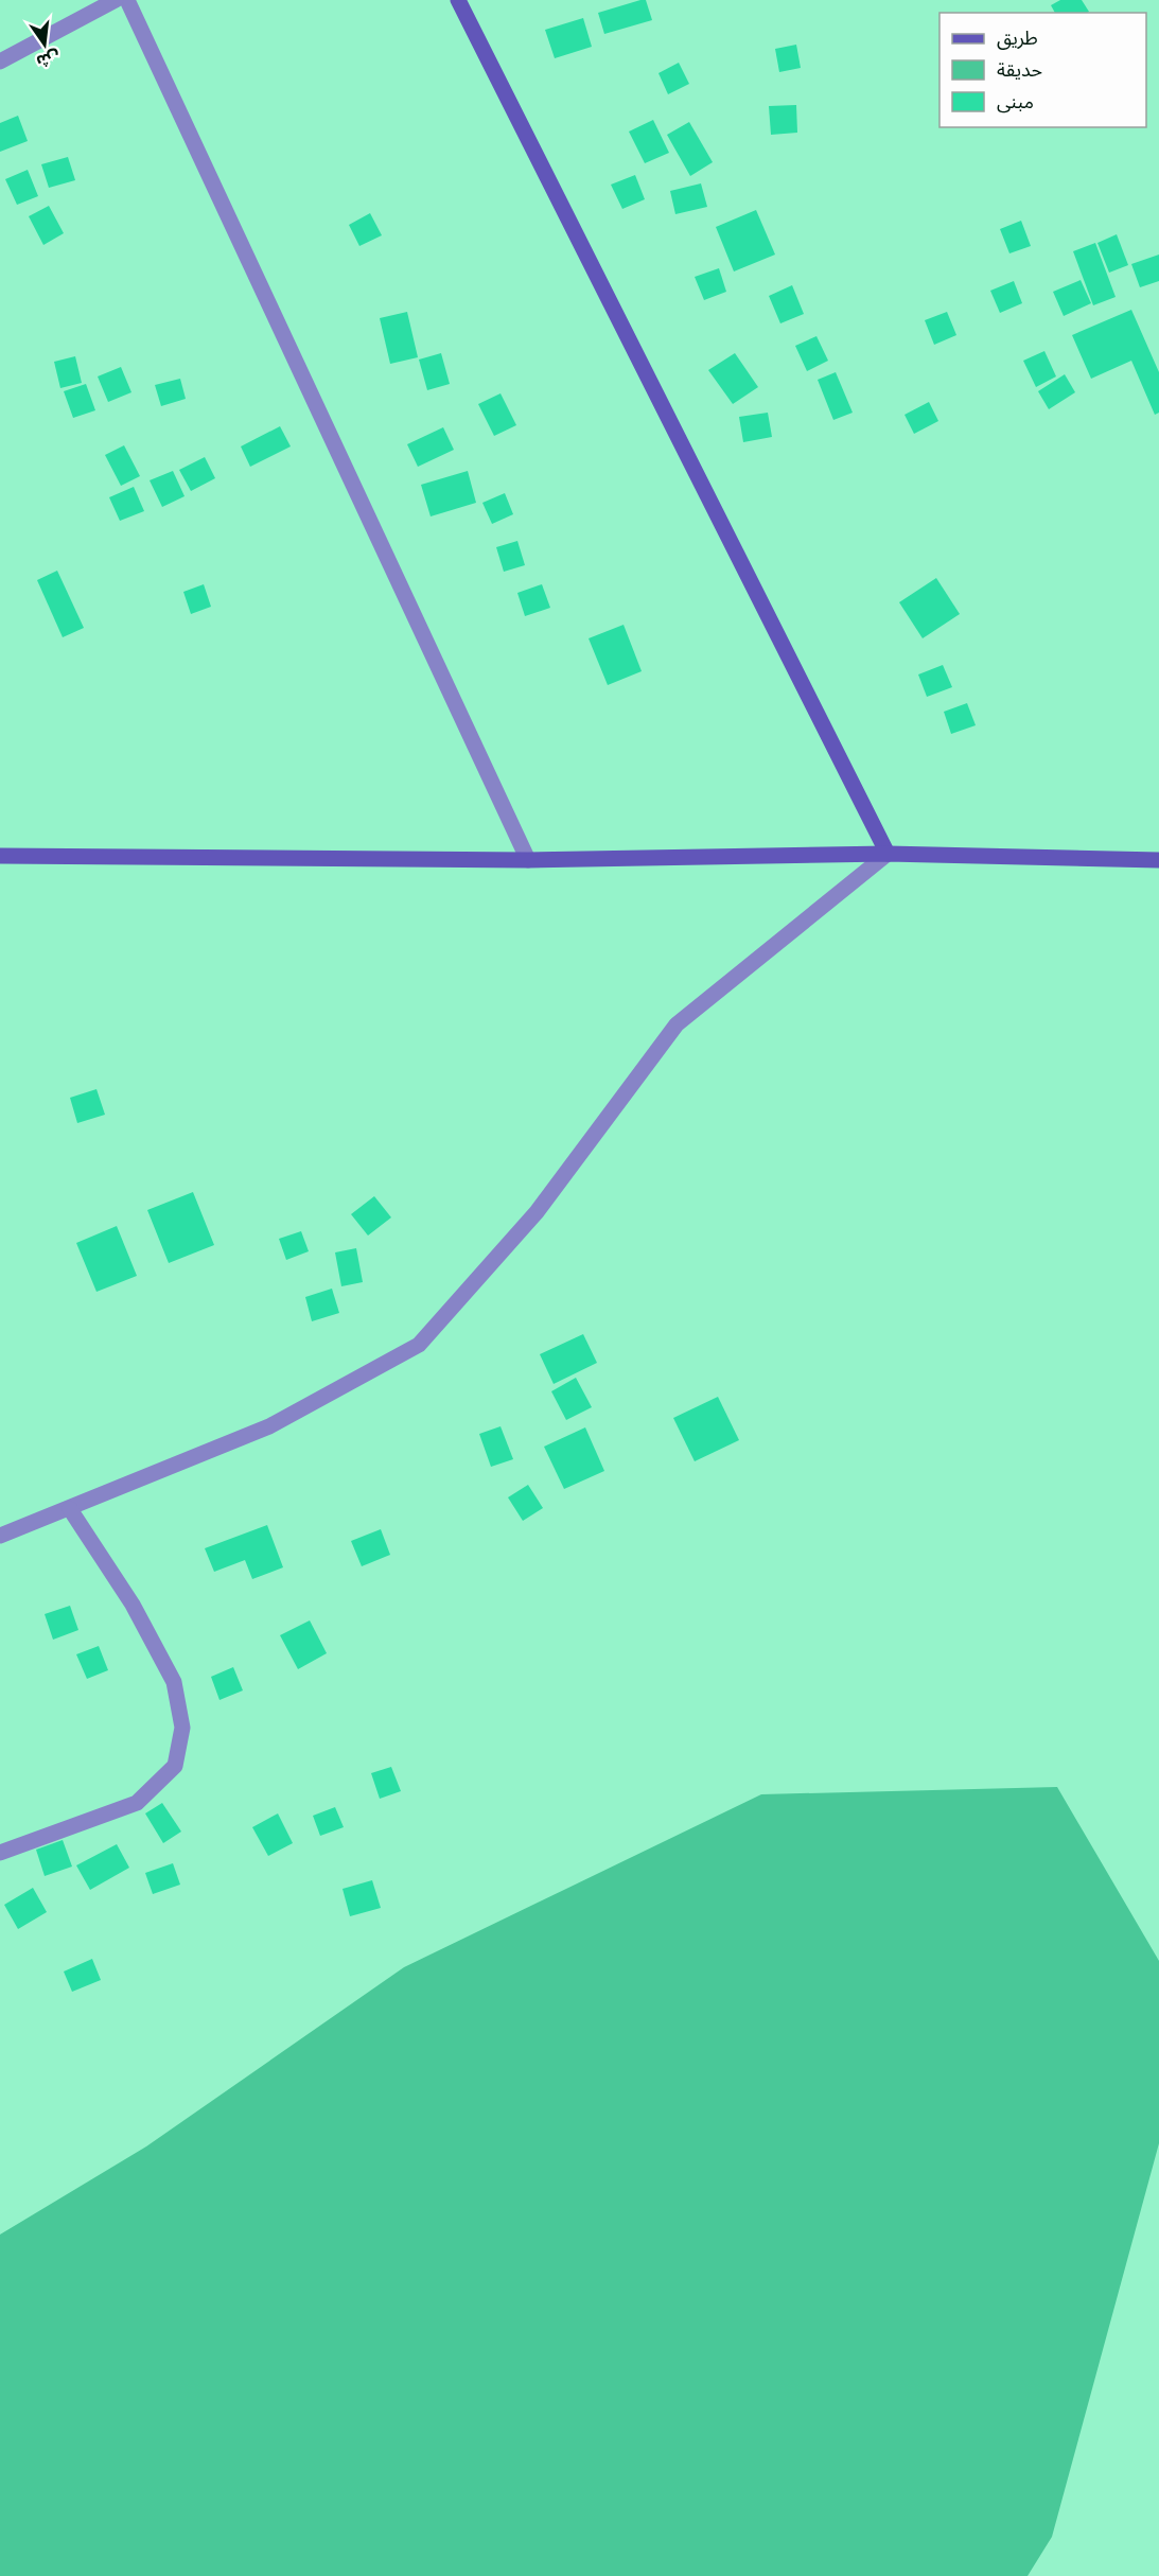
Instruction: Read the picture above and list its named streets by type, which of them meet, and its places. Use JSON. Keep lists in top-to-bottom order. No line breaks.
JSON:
{"legend":["طريق","حديقة","مبنى"],"north":"bottom"}
